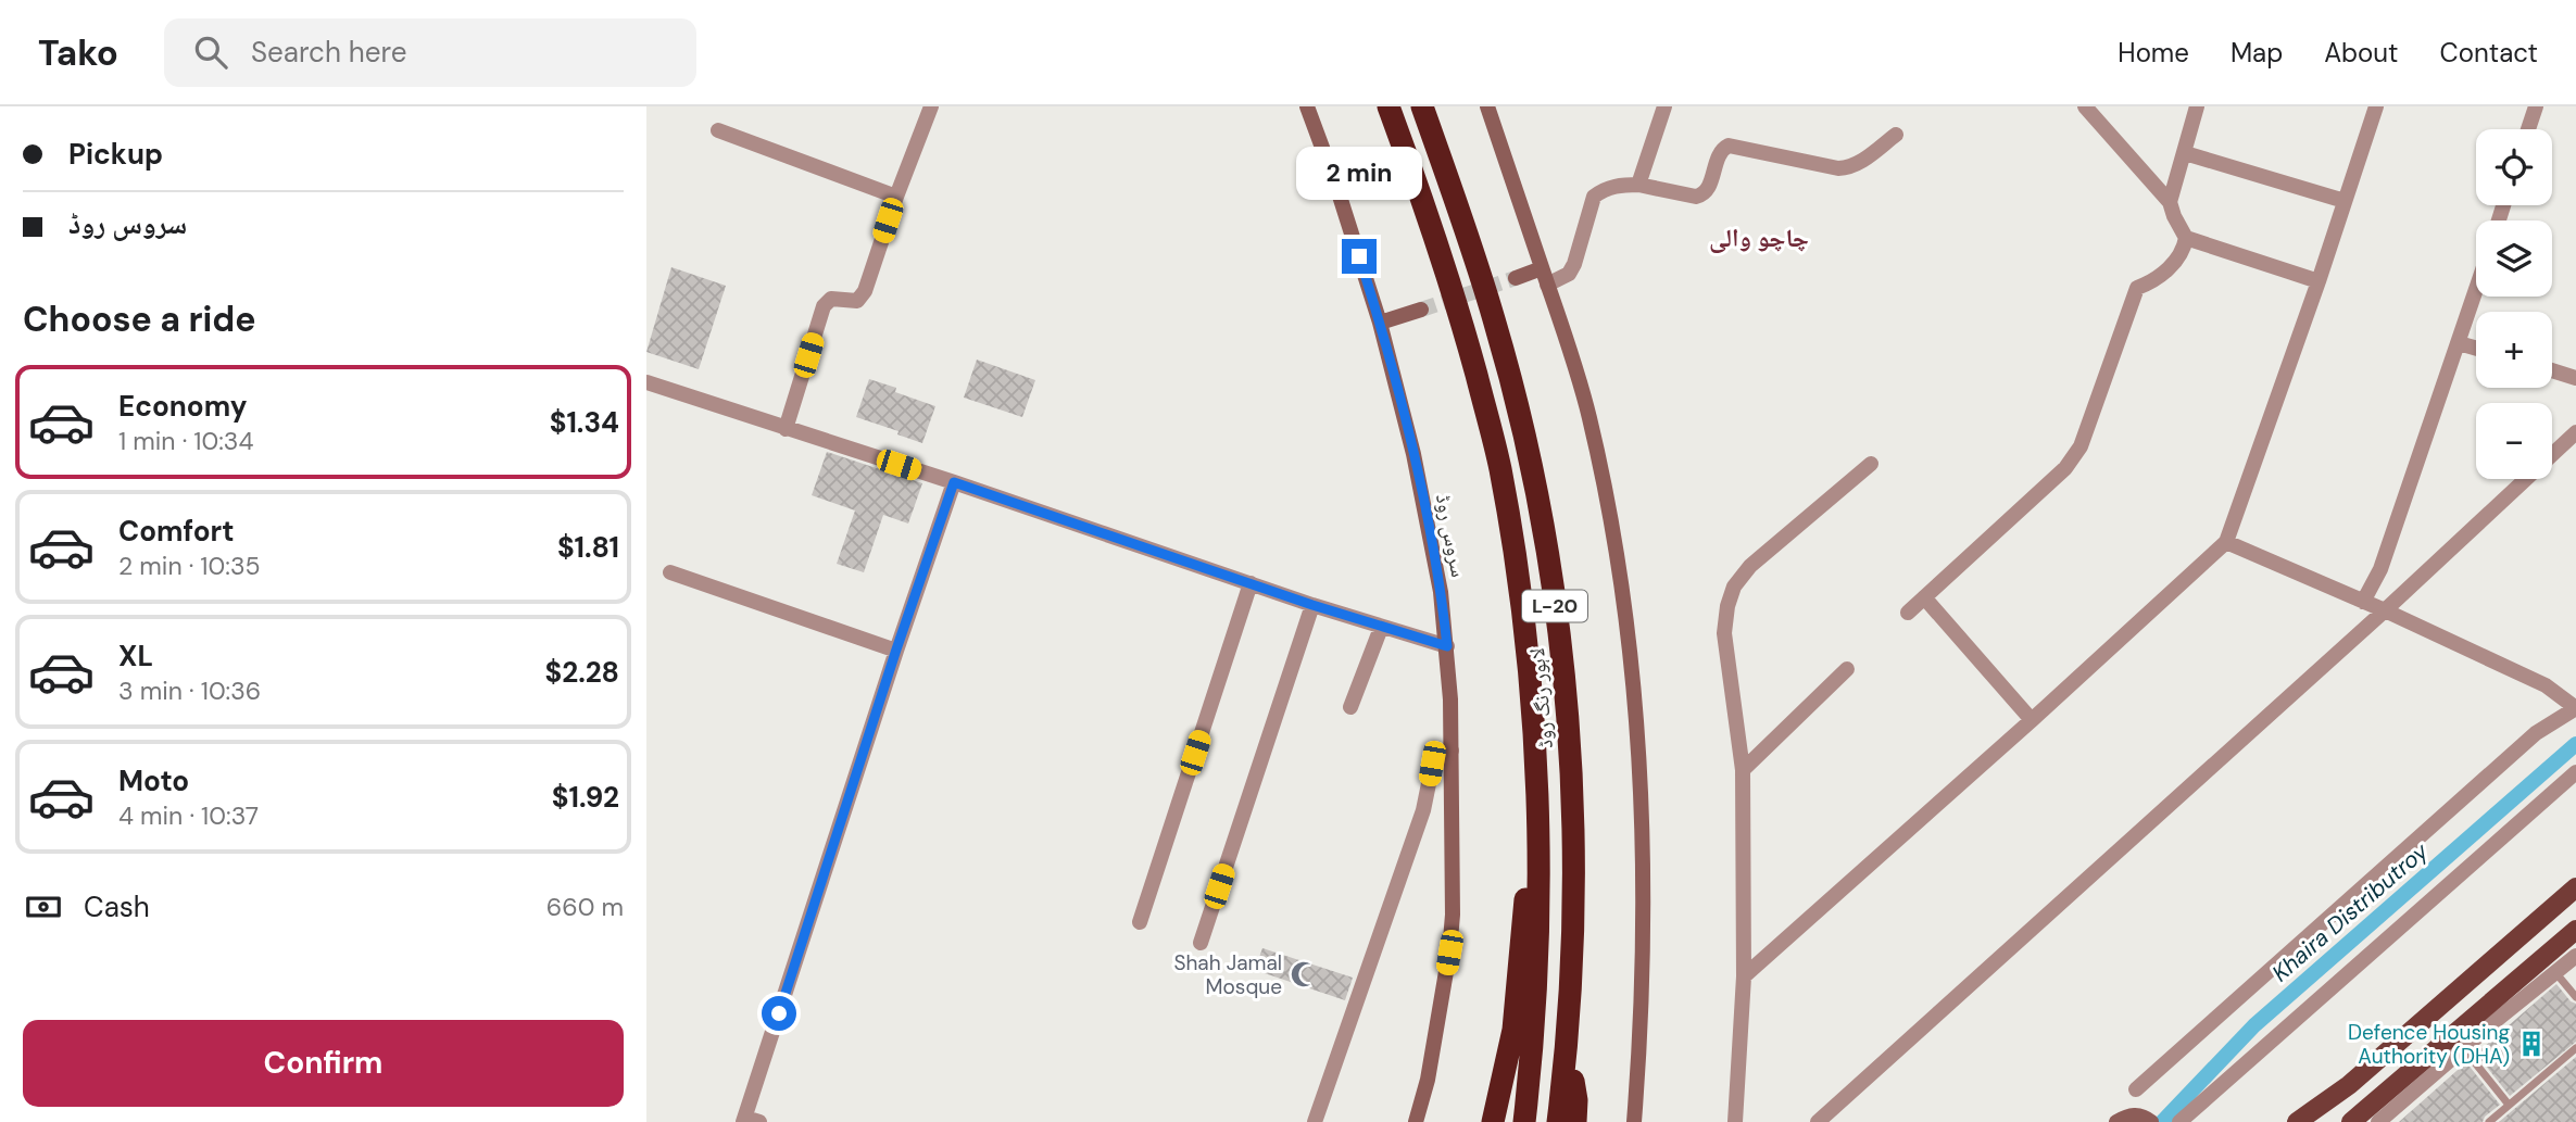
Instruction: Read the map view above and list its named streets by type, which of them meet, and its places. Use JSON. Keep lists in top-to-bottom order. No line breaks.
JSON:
{"streets":{"highway":["L-20","لاہور رنگ روڈ"],"street":["سروس روڈ"]},"districts":["چاچو والی"],"water":["Khaira Distributroy"],"places":{"mosque":["Shah Jamal Mosque"],"building":["Defence Housing Authority (DHA)"]},"page":{"header":"Tako","search":"Search here","nav":["Home","Map","About","Contact"],"banner":["Pickup","سروس روڈ"],"map_buttons":["+","−"],"bubble":"2 min","heading":"Choose a ride","list":[{"name":"Economy","note":"1 min · 10:34","value":"$1.34"},{"name":"Comfort","note":"2 min · 10:35","value":"$1.81"},{"name":"XL","note":"3 min · 10:36","value":"$2.28"},{"name":"Moto","note":"4 min · 10:37","value":"$1.92"}],"pay":["Cash","660 m"],"buttons":"Confirm"}}
